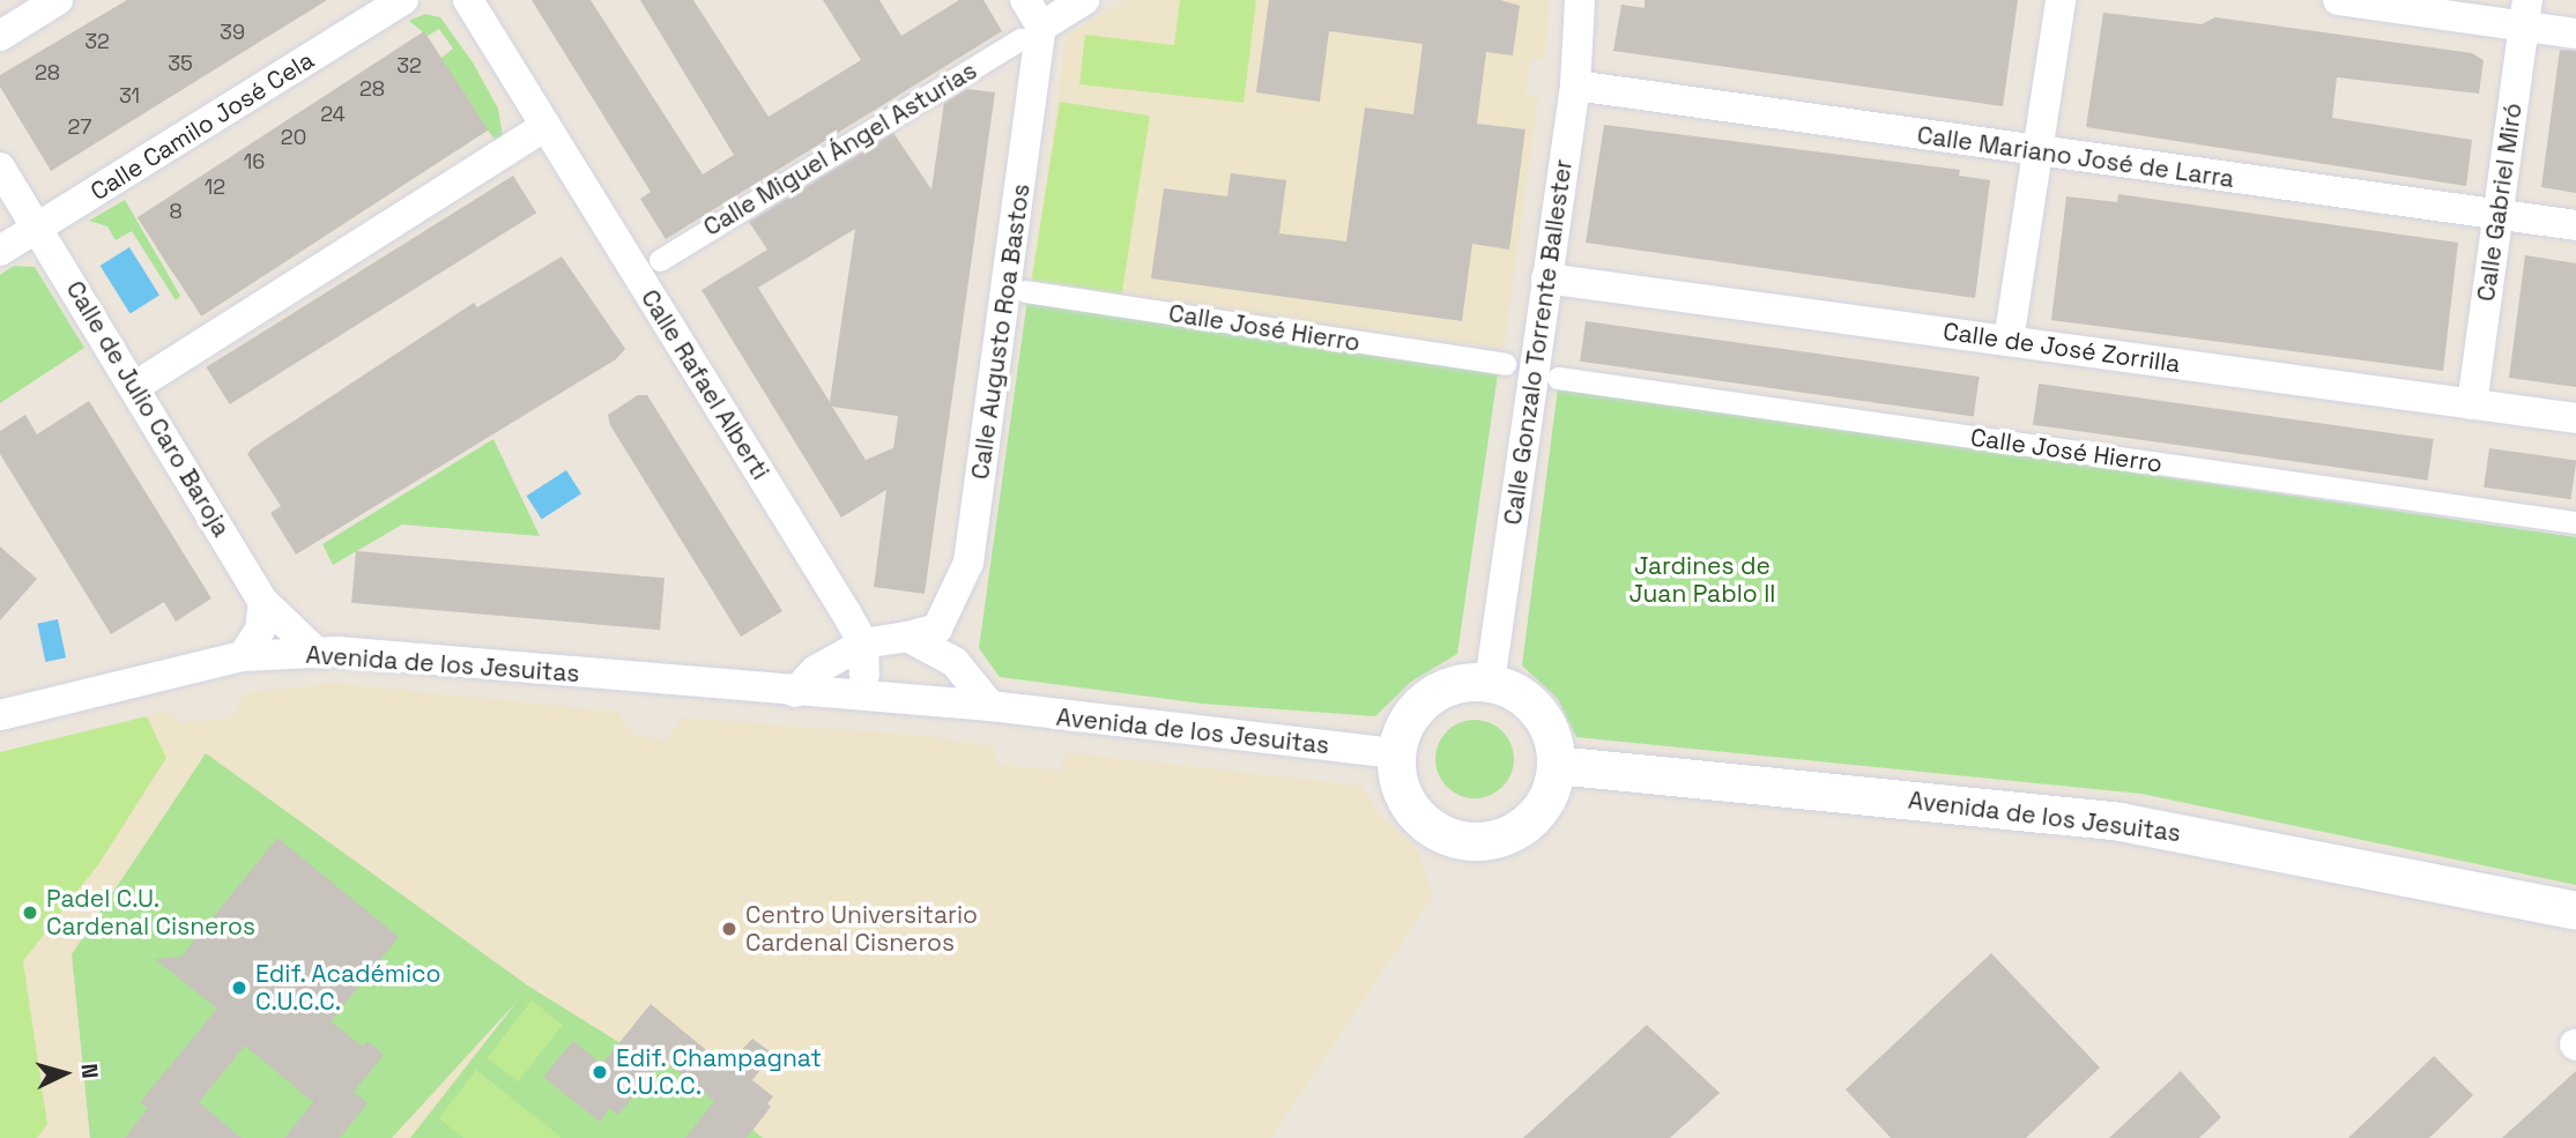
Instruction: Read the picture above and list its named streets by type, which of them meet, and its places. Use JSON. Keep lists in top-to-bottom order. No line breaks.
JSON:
{"streets":{"street":["Calle Camilo José Cela","Calle Miguel Ángel Asturias","Calle Mariano José de Larra","Calle Gabriel Miró","Calle José Hierro","Calle Augusto Roa Bastos","Calle Gonzalo Torrente Ballester","Calle de José Zorrilla","Calle Rafael Alberti","Calle de Julio Caro Baroja","Avenida de los Jesuitas"]},"crossings":[["Calle Camilo José Cela","Calle de Julio Caro Baroja"],["Calle Miguel Ángel Asturias","Calle Augusto Roa Bastos"],["Calle Mariano José de Larra","Calle Gabriel Miró"],["Calle Mariano José de Larra","Calle Gonzalo Torrente Ballester"],["Calle Gabriel Miró","Calle de José Zorrilla"],["Calle Augusto Roa Bastos","Calle Rafael Alberti"],["Calle Gonzalo Torrente Ballester","Calle de José Zorrilla"],["Calle Gonzalo Torrente Ballester","Avenida de los Jesuitas"],["Calle de Julio Caro Baroja","Avenida de los Jesuitas"]],"parks":["Jardines de Juan Pablo II"],"places":["Padel C.U. Cardenal Cisneros","Centro Universitario Cardenal Cisneros","Edif. Académico C.U.C.C.","Edif. Champagnat C.U.C.C."],"house_numbers":["39","32","35","32","28","28","31","24","27","20","16","12","8"],"north":"right"}
